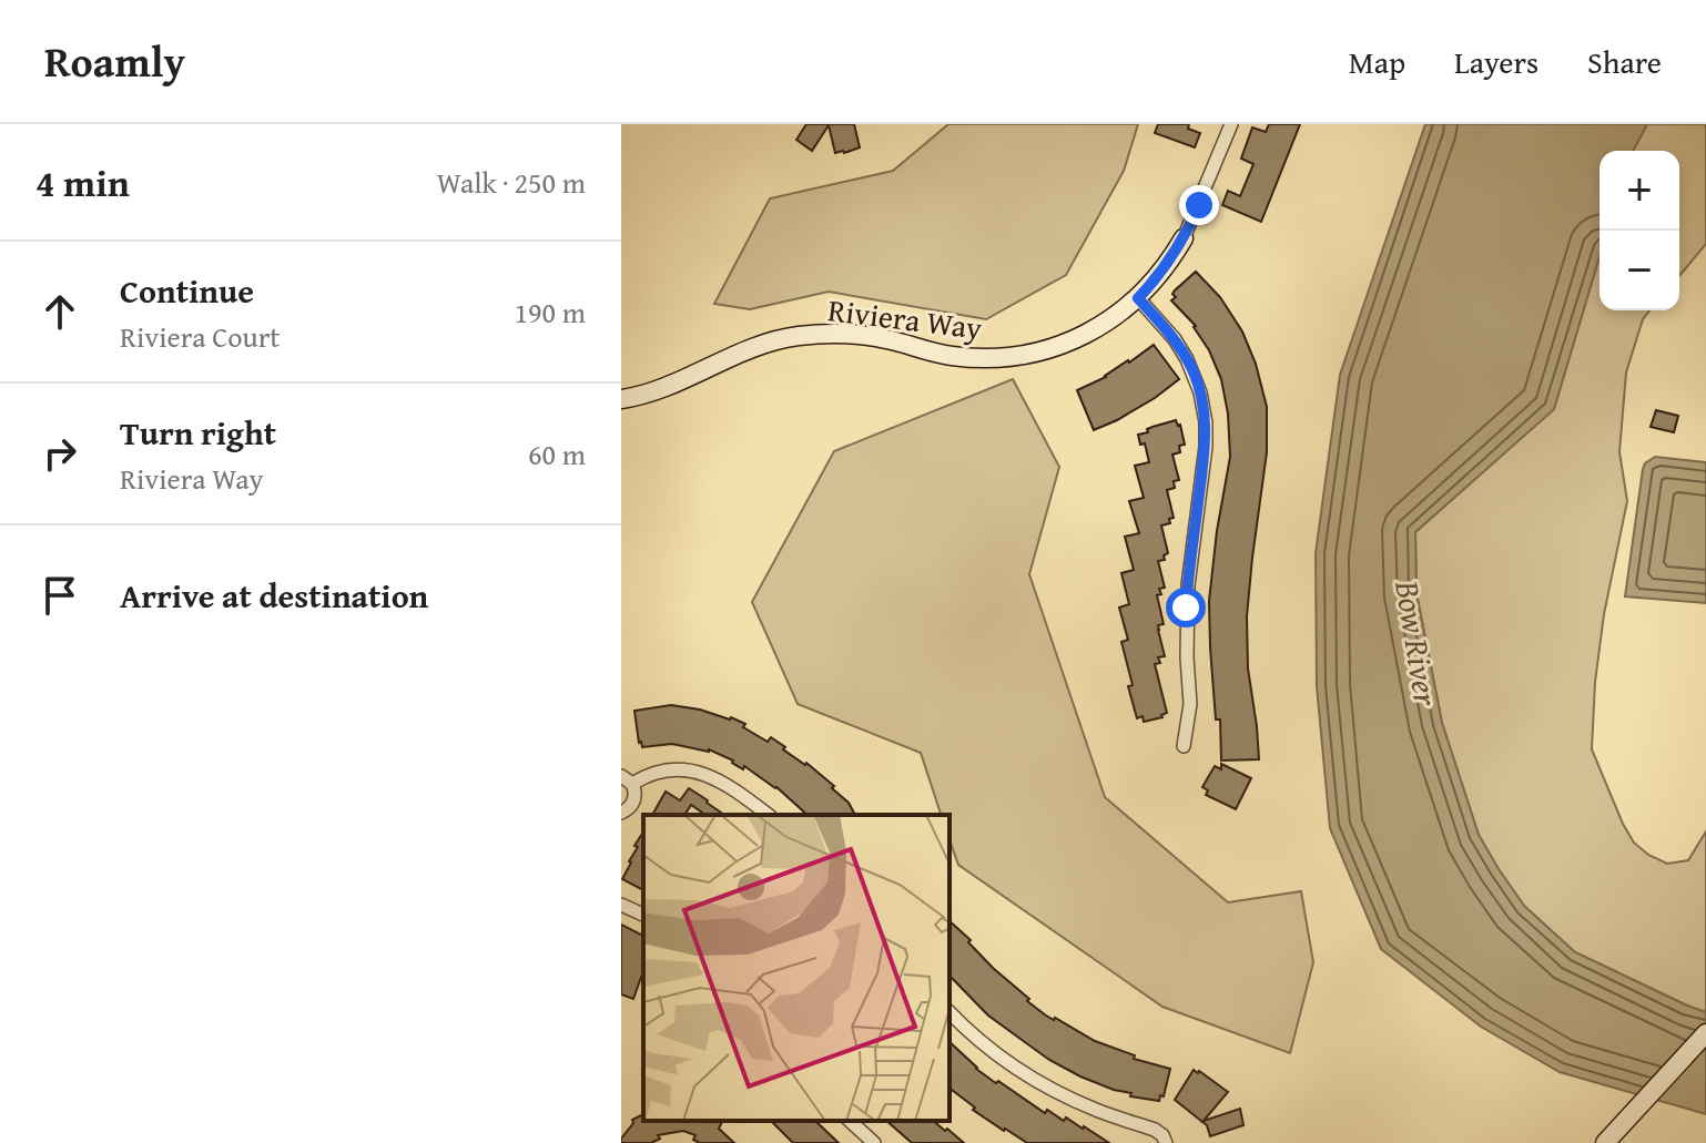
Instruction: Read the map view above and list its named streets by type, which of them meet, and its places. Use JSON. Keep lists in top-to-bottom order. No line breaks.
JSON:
{"streets":{"street":["Riviera Way"]},"water":["Bow River"],"page":{"header":"Roamly","nav":["Map","Layers","Share"],"heading":["4 min","Walk · 250 m"],"map_buttons":["+","−"],"list":[["Continue","Riviera Court","190 m"],["Turn right","Riviera Way","60 m"],"Arrive at destination"]}}
